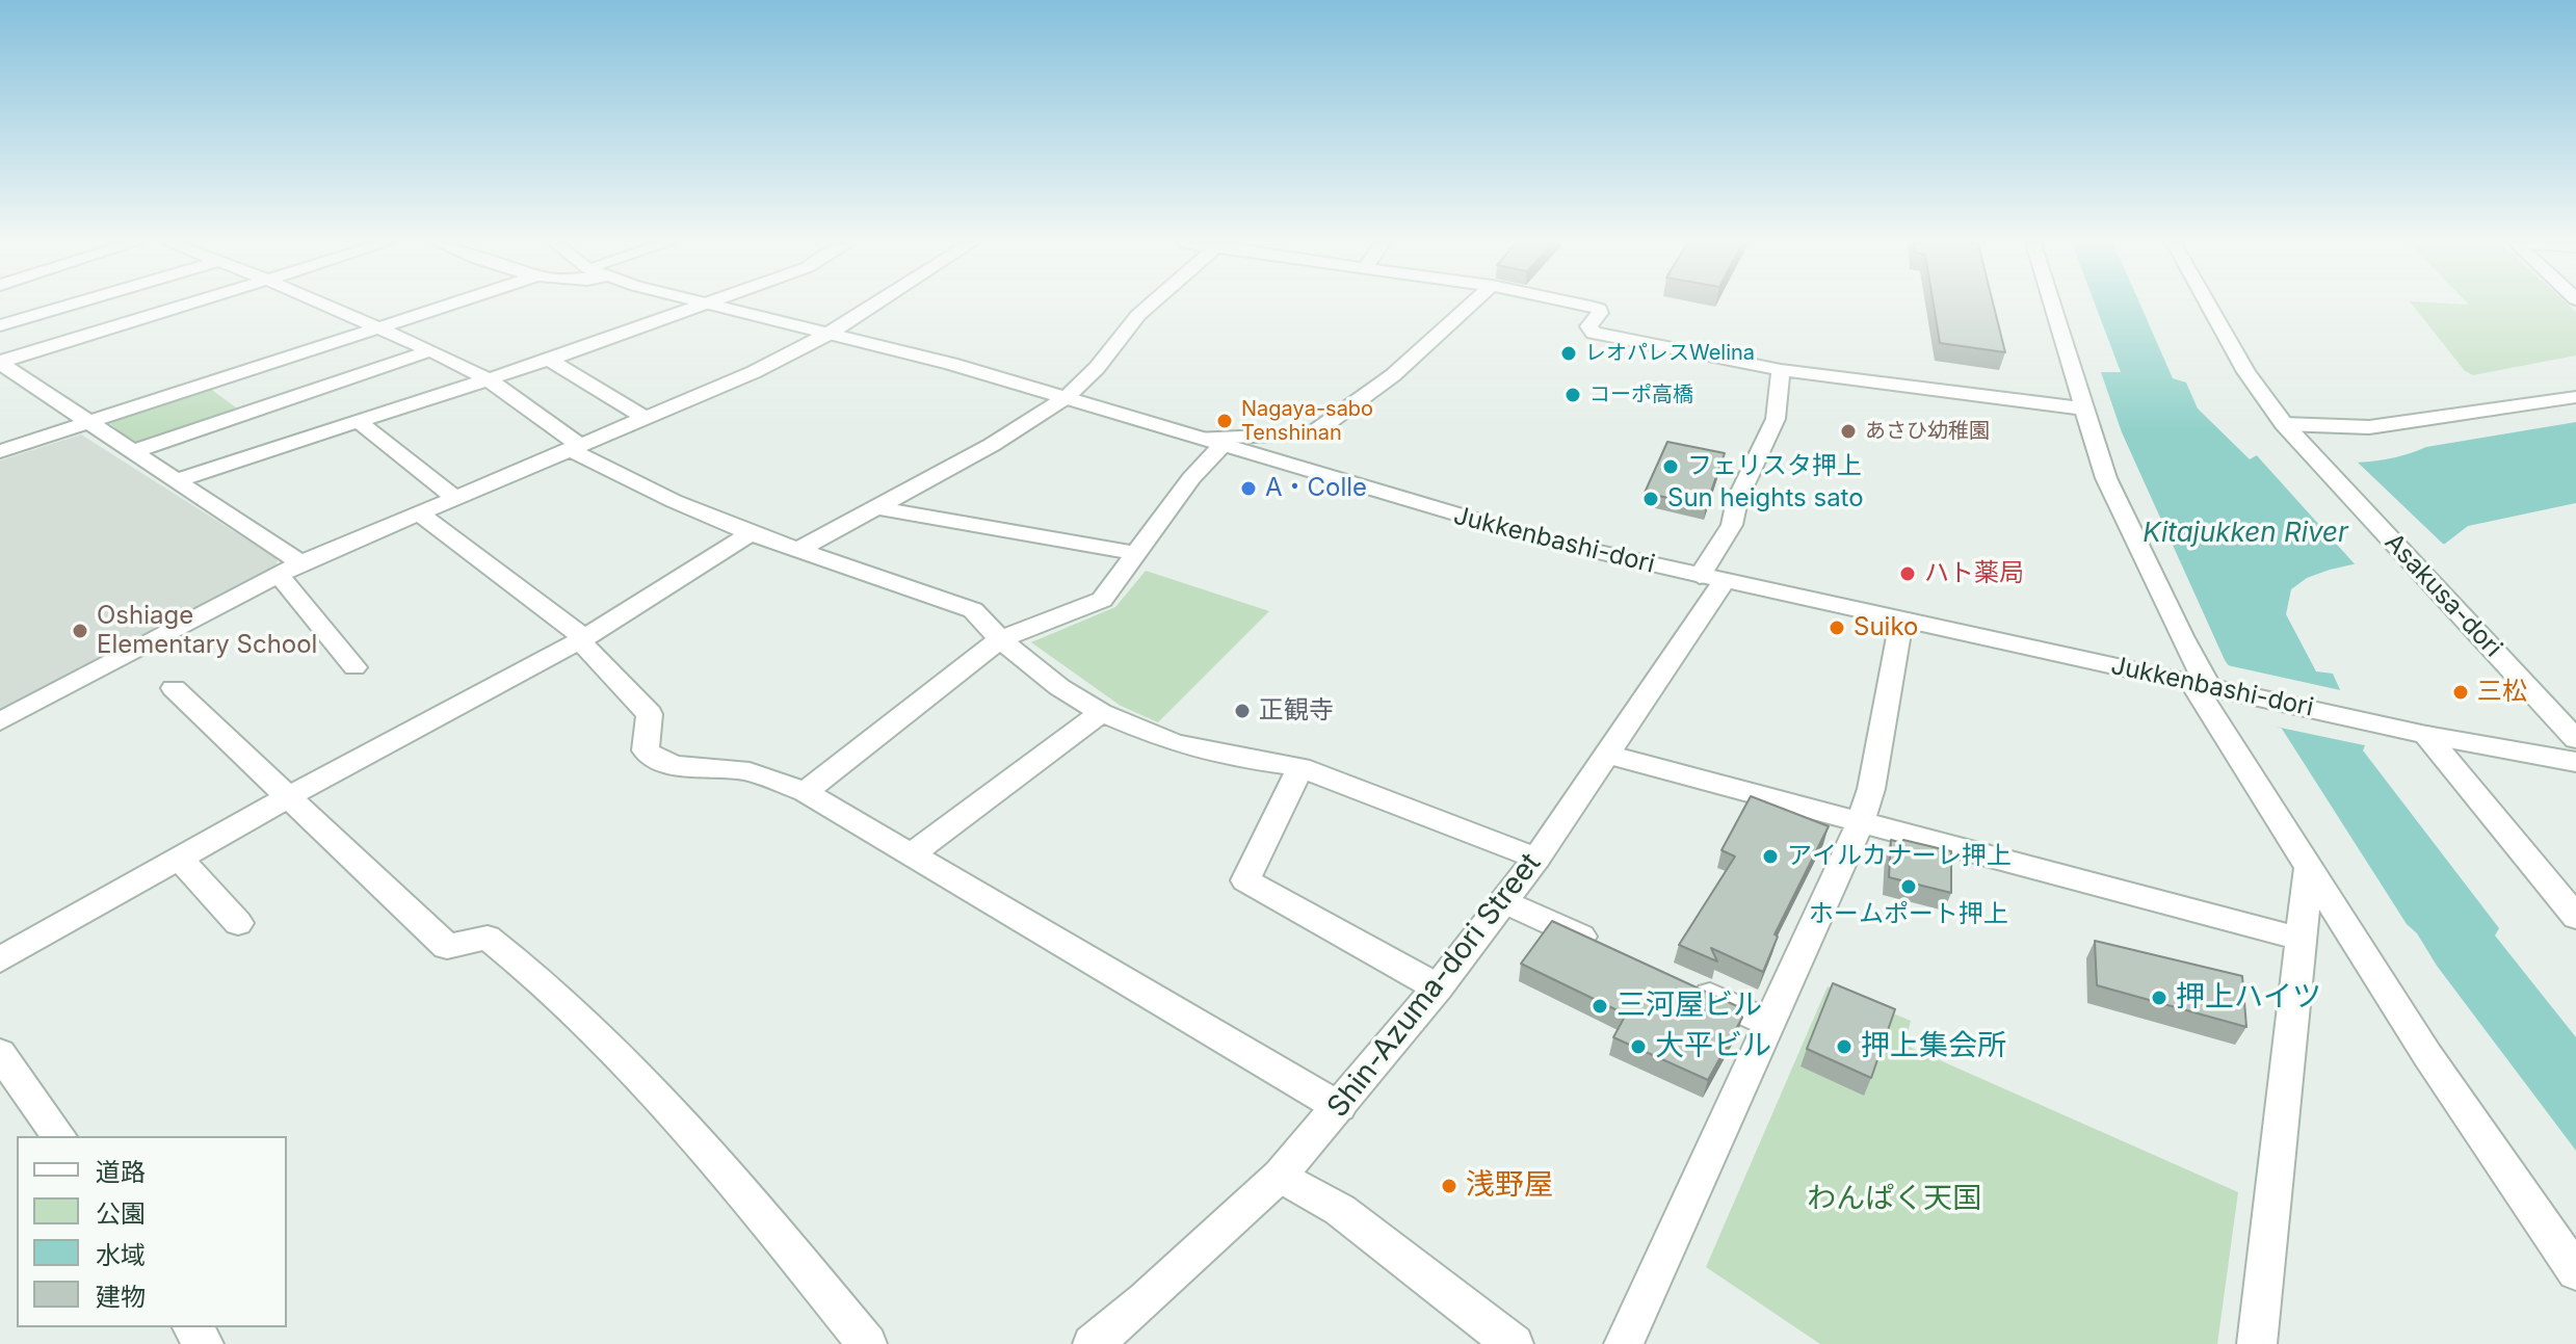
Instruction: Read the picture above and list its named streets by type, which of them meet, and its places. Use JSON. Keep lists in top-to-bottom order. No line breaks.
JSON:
{"streets":{"street":["Jukkenbashi-dori","Asakusa-dori","Shin-Azuma-dori Street"]},"crossings":[["Jukkenbashi-dori","Shin-Azuma-dori Street"]],"water":["Kitajukken River"],"parks":["わんぱく天国"],"places":["レオパレスWelina","コーポ高橋","Nagaya-sabo Tenshinan","あさひ幼稚園","フェリスタ押上","A・Colle","Sun heights sato","ハト薬局","Suiko","Oshiage Elementary School","三松","正観寺","アイルカナーレ押上","ホームポート押上","押上ハイツ","三河屋ビル","大平ビル","押上集会所","浅野屋"],"legend":["道路","公園","水域","建物"]}
